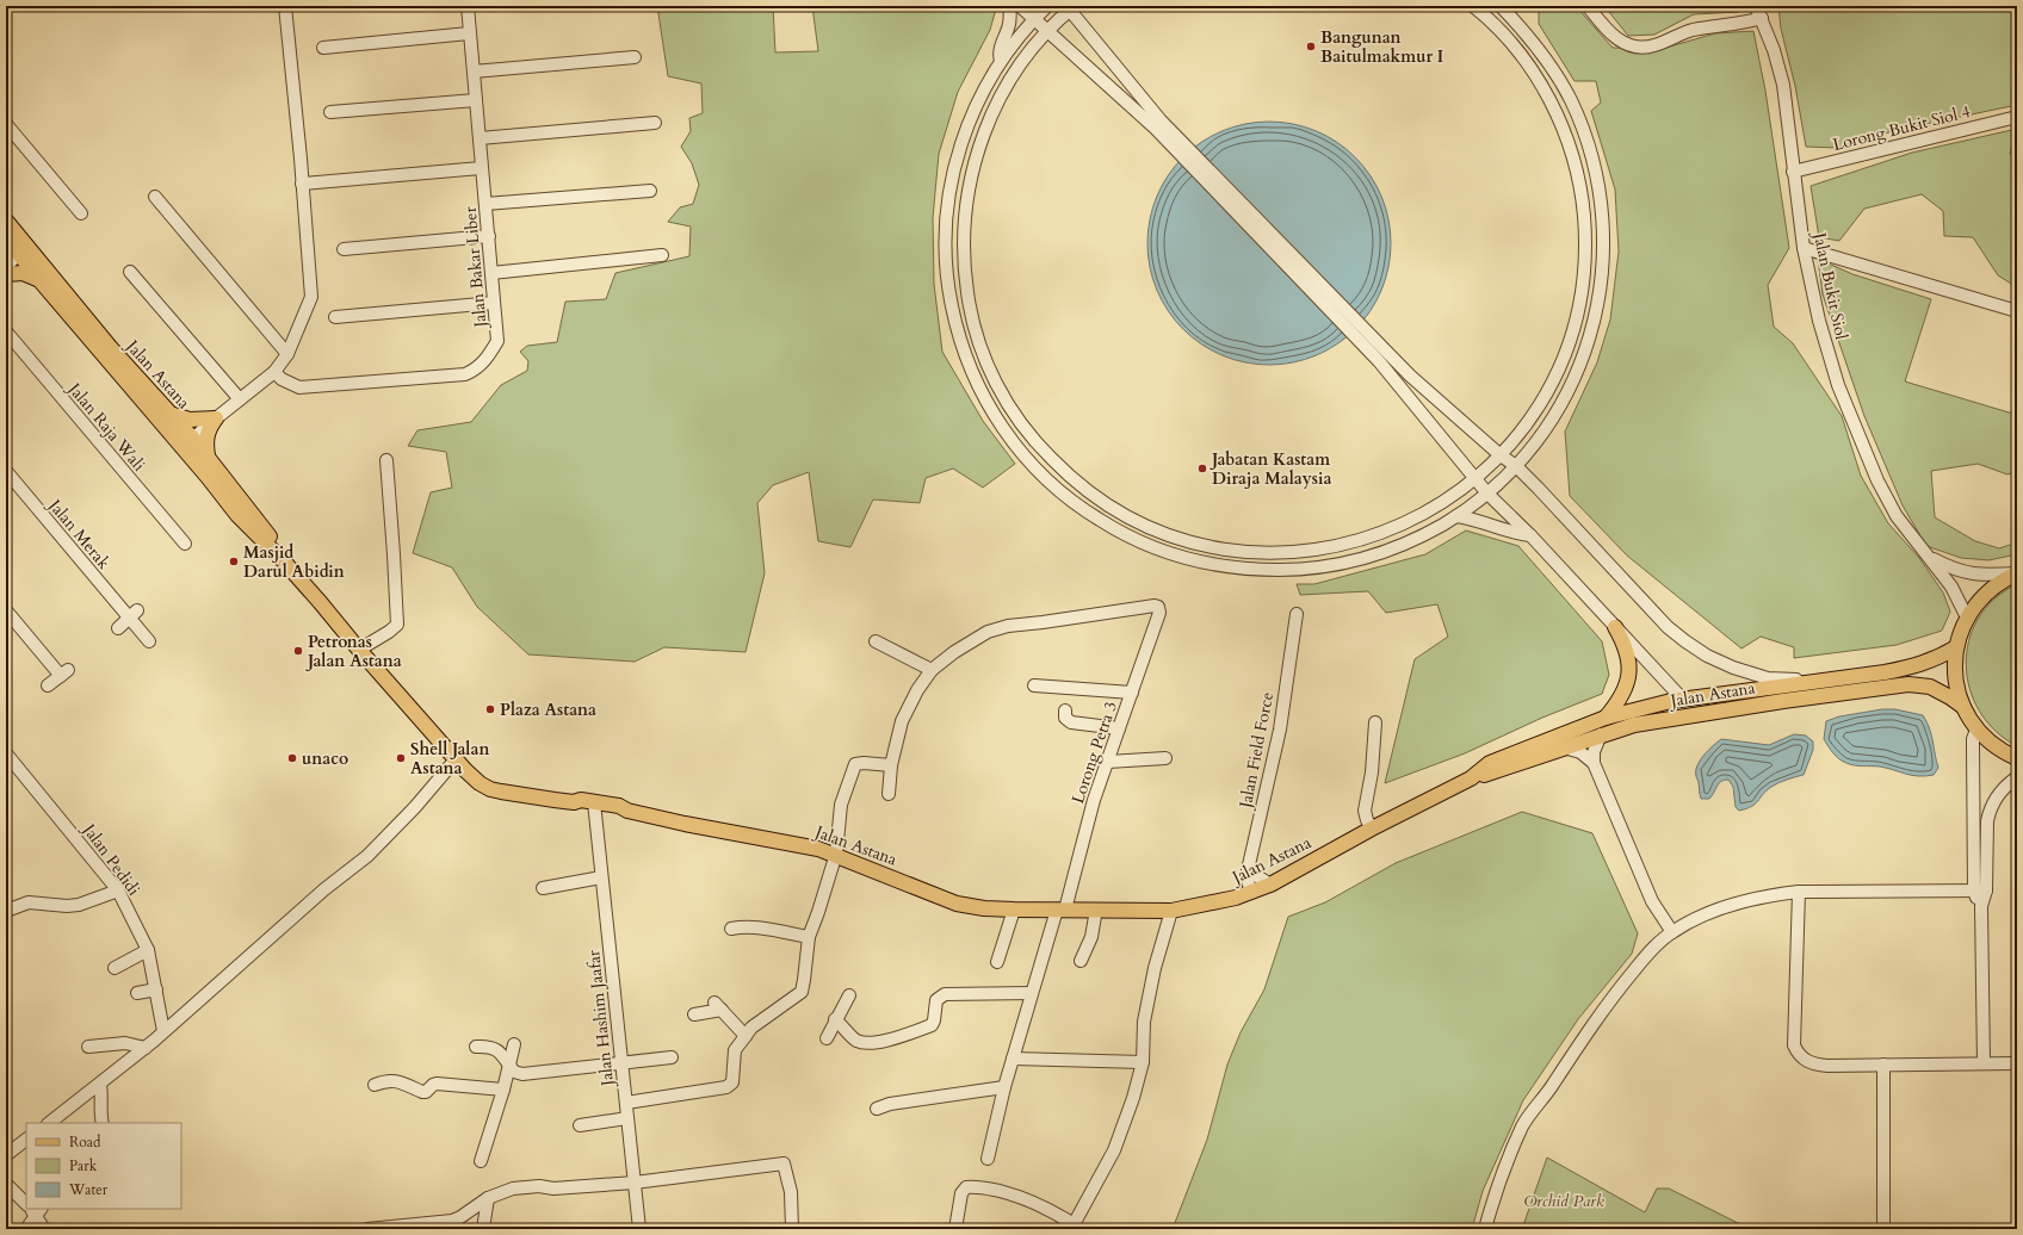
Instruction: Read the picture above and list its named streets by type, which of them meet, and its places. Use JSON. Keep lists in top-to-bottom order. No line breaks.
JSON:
{"streets":{"main road":["Jalan Astana"],"street":["Lorong Bukit Siol 4","Jalan Bakar Liber","Jalan Bukit Siol","Jalan Raja Wali","Jalan Merak","Jalan Field Force","Lorong Petra 3","Jalan Pedidi","Jalan Hashim Jaafar"]},"crossings":[["Lorong Bukit Siol 4","Jalan Bukit Siol"],["Jalan Astana","Jalan Field Force"],["Jalan Astana","Lorong Petra 3"],["Jalan Astana","Jalan Hashim Jaafar"]],"parks":["Orchid Park"],"places":["Bangunan Baitulmakmur I","Jabatan Kastam Diraja Malaysia","Masjid Darul Abidin","Petronas Jalan Astana","Plaza Astana","unaco","Shell Jalan Astana"],"legend":["Road","Park","Water"]}
